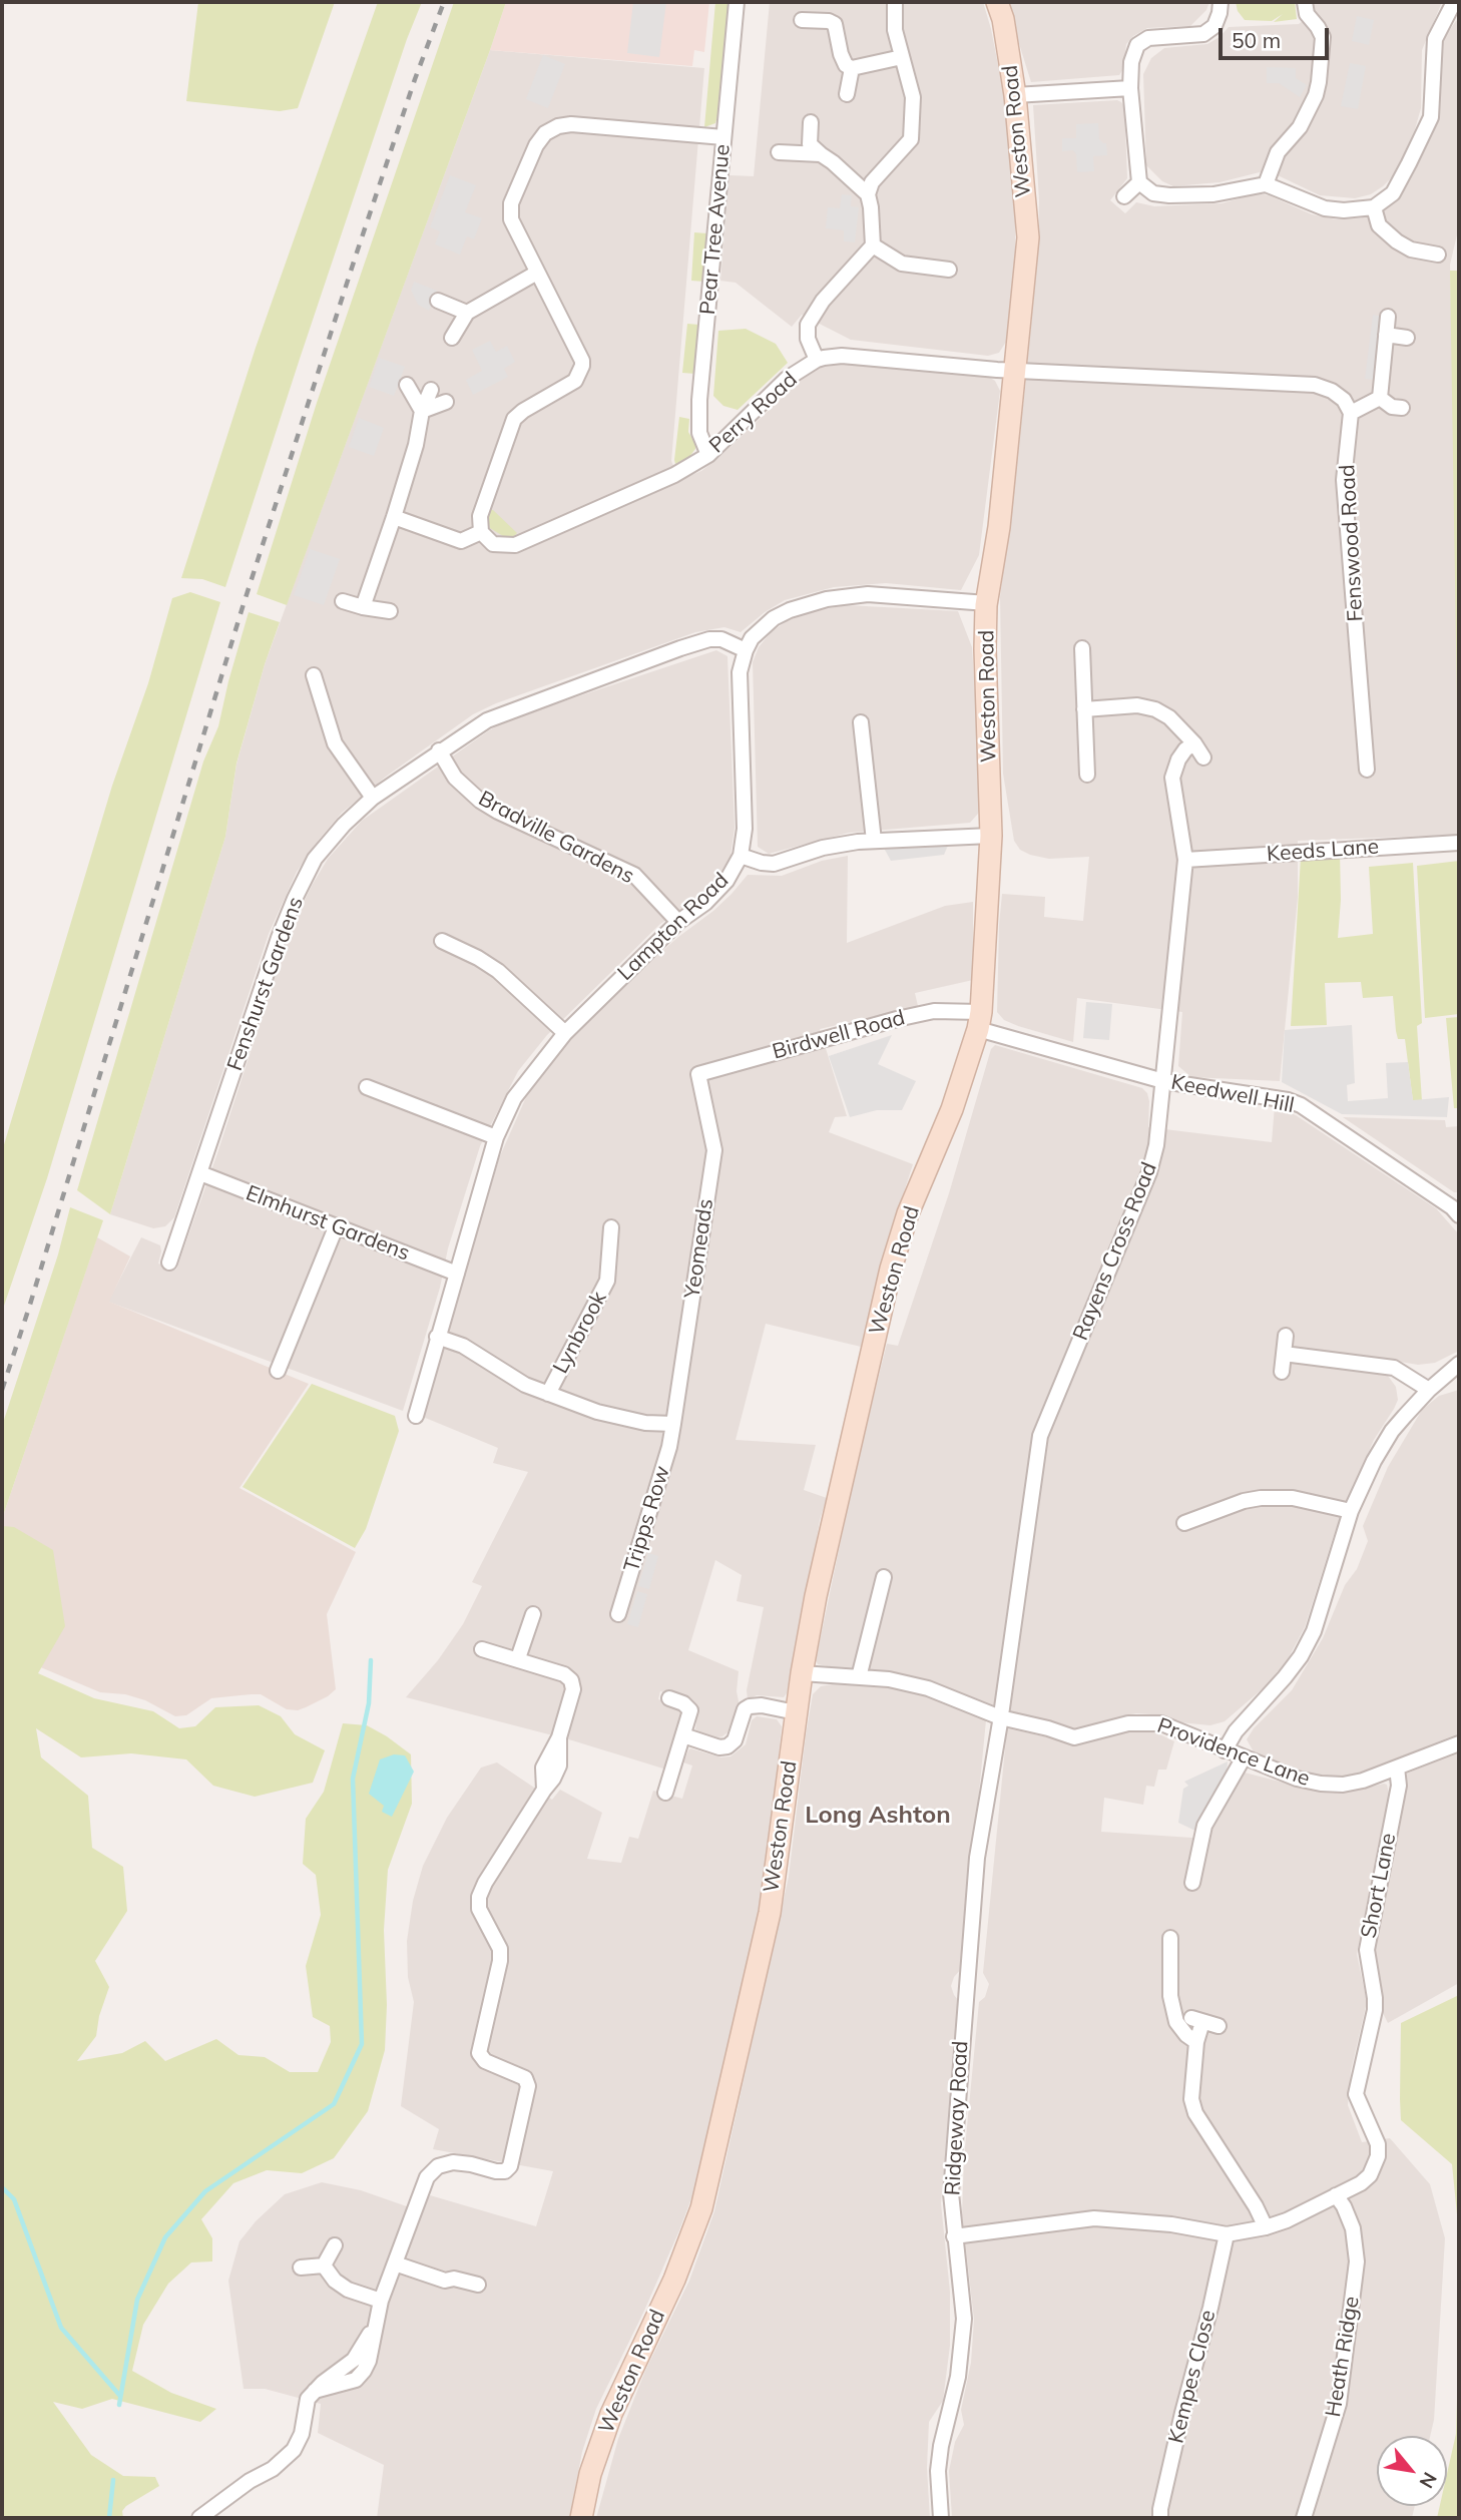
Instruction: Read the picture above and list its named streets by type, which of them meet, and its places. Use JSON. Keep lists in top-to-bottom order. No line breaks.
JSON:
{"streets":{"street":["Weston Road","Pear Tree Avenue","Perry Road","Fenswood Road","Bradville Gardens","Keeds Lane","Lampton Road","Fenshurst Gardens","Birdwell Road","Keedwell Hill","Elmhurst Gardens","Yeomeads","Rayens Cross Road","Lynbrook","Tripps Row","Providence Lane","Short Lane","Ridgeway Road","Heath Ridge","Kempes Close"]},"crossings":[["Weston Road","Perry Road"],["Weston Road","Lampton Road"],["Weston Road","Birdwell Road"],["Weston Road","Keedwell Hill"],["Weston Road","Providence Lane"],["Pear Tree Avenue","Perry Road"],["Bradville Gardens","Lampton Road"],["Bradville Gardens","Fenshurst Gardens"],["Keeds Lane","Rayens Cross Road"],["Lampton Road","Fenshurst Gardens"],["Lampton Road","Elmhurst Gardens"],["Lampton Road","Lynbrook"],["Fenshurst Gardens","Elmhurst Gardens"],["Birdwell Road","Keedwell Hill"],["Birdwell Road","Yeomeads"],["Keedwell Hill","Rayens Cross Road"],["Yeomeads","Lynbrook"],["Yeomeads","Tripps Row"],["Rayens Cross Road","Providence Lane"],["Rayens Cross Road","Ridgeway Road"],["Lynbrook","Tripps Row"],["Providence Lane","Short Lane"],["Providence Lane","Ridgeway Road"],["Short Lane","Heath Ridge"],["Short Lane","Kempes Close"]],"districts":["Long Ashton"],"scale_bar":"50 m","north":"bottom right"}
